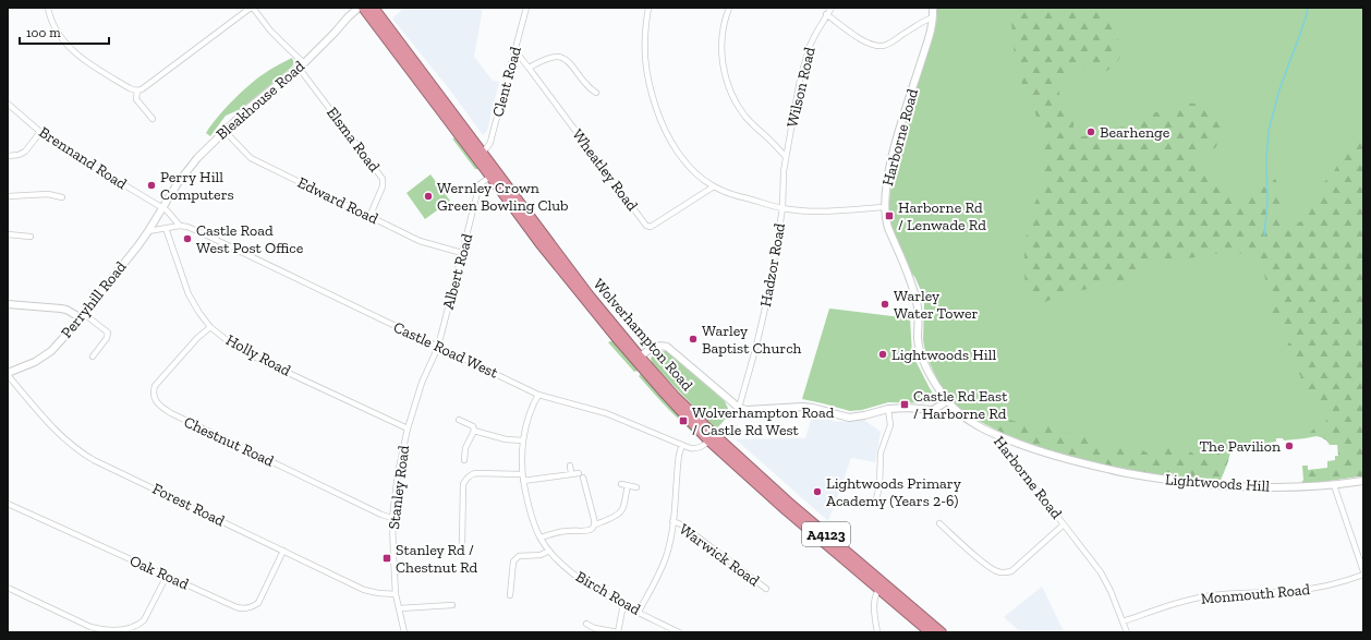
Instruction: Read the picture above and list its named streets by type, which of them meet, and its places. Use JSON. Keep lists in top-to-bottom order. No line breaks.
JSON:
{"streets":{"highway":["Wolverhampton Road","A4123"],"street":["Clent Road","Wilson Road","Bleakhouse Road","Harborne Road","Elsma Road","Brennand Road","Wheatley Road","Edward Road","Hadzor Road","Albert Road","Perryhill Road","Castle Road West","Holly Road","Chestnut Road","Lightwoods Hill","Stanley Road","Forest Road","Warwick Road","Oak Road","Birch Road","Monmouth Road"]},"crossings":[["Clent Road","Wheatley Road"],["Clent Road","Wolverhampton Road"],["Wilson Road","Hadzor Road"],["Bleakhouse Road","Elsma Road"],["Bleakhouse Road","Brennand Road"],["Bleakhouse Road","Edward Road"],["Bleakhouse Road","Perryhill Road"],["Harborne Road","Lightwoods Hill"],["Harborne Road","Monmouth Road"],["Elsma Road","Edward Road"],["Brennand Road","Perryhill Road"],["Edward Road","Albert Road"],["Albert Road","Wolverhampton Road"],["Albert Road","Castle Road West"],["Albert Road","Stanley Road"],["Perryhill Road","Castle Road West"],["Perryhill Road","Forest Road"],["Wolverhampton Road","Castle Road West"],["Castle Road West","Holly Road"],["Castle Road West","Stanley Road"],["Castle Road West","Birch Road"],["Holly Road","Chestnut Road"],["Holly Road","Stanley Road"],["Chestnut Road","Stanley Road"],["Stanley Road","Forest Road"],["Forest Road","Oak Road"]],"places":{"other":["Bearhenge","Perry Hill Computers","Wernley Crown Green Bowling Club","Castle Road West Post Office","Warley Water Tower","Warley Baptist Church","Lightwoods Hill","The Pavilion","Lightwoods Primary Academy (Years 2-6)"],"transit":["Harborne Rd / Lenwade Rd","Castle Rd East / Harborne Rd","Wolverhampton Road / Castle Rd West","Stanley Rd / Chestnut Rd"]},"scale_bar":"100 m"}
